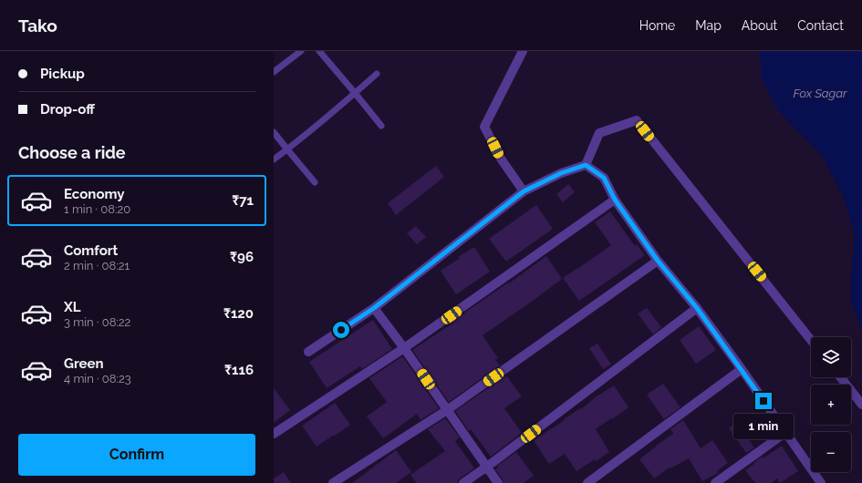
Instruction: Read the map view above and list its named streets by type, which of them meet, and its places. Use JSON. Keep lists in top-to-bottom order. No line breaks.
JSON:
{"water":["Fox Sagar"],"page":{"header":"Tako","nav":["Home","Map","About","Contact"],"banner":["Pickup","Drop-off"],"heading":"Choose a ride","list":[{"name":"Economy","note":"1 min · 08:20","value":"₹71"},{"name":"Comfort","note":"2 min · 08:21","value":"₹96"},{"name":"XL","note":"3 min · 08:22","value":"₹120"},{"name":"Green","note":"4 min · 08:23","value":"₹116"}],"map_buttons":["+","−"],"bubble":"1 min","buttons":"Confirm"}}
